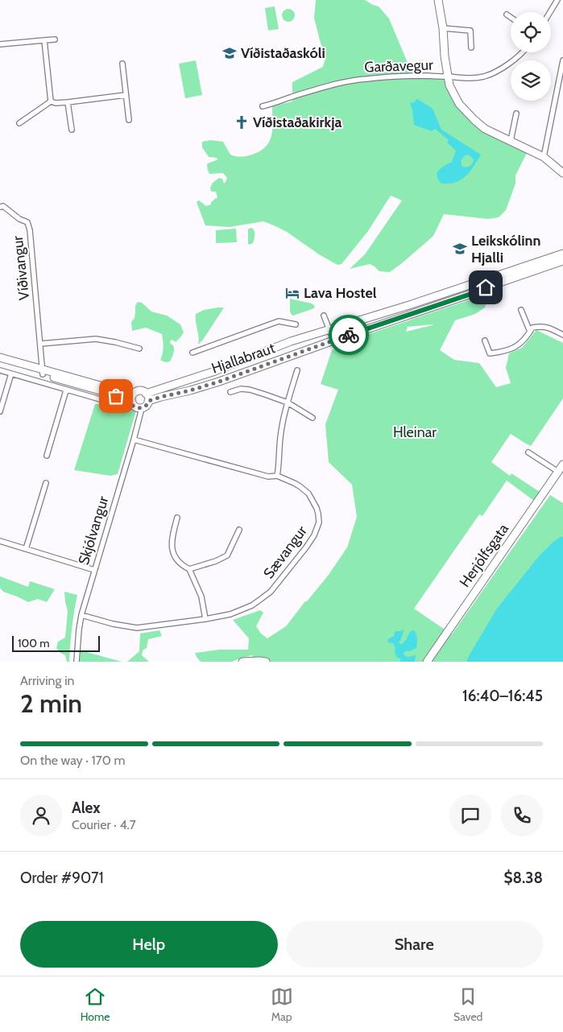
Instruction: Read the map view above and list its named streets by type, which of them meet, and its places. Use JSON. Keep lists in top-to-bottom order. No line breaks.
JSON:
{"streets":{"main road":["Hjallabraut","Herjólfsgata"],"street":["Garðavegur","Víðivangur","Skjólvangur","Sævangur"]},"crossings":[["Hjallabraut","Skjólvangur"],["Skjólvangur","Sævangur"]],"parks":["Hleinar"],"places":{"school or university":["Víðistaðaskóli","Leikskólinn Hjalli"],"church":["Víðistaðakirkja"],"hotel":["Lava Hostel"]},"scale_bar":"100 m","page":{"scale":"100 m","heading":["2 min","Arriving in","16:40–16:45"],"panel":["Alex","Courier · 4.7","Order #9071","$8.38"],"bar":"On the way · 170 m","buttons":["Help","Share"],"tabs":["Home","Map","Saved"]}}
